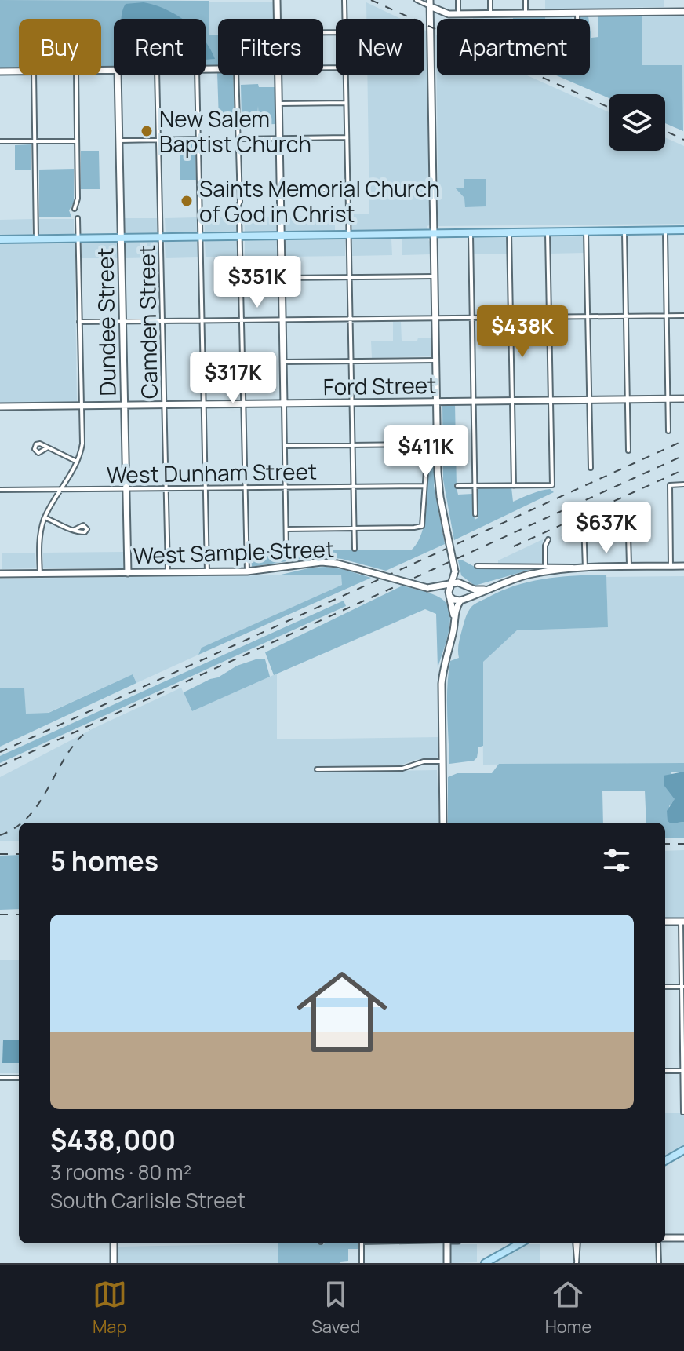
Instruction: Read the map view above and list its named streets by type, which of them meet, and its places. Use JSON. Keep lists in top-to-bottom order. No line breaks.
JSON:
{"streets":{"street":["Dundee Street","Camden Street","Ford Street","West Dunham Street","West Sample Street"]},"crossings":[["Dundee Street","Ford Street"],["Dundee Street","West Dunham Street"],["Dundee Street","West Sample Street"],["Camden Street","Ford Street"],["Camden Street","West Dunham Street"],["Camden Street","West Sample Street"]],"places":["New Salem Baptist Church","Saints Memorial Church of God in Christ"],"page":{"chip":["Buy","Rent","Filters","New","Apartment"],"price":["$351K","$438K","$317K","$411K","$637K"],"heading":"5 homes","list":[{"name":"$438,000","note":"3 rooms · 80 m² · South Carlisle Street"}],"tabs":["Map","Saved","Home"]}}
